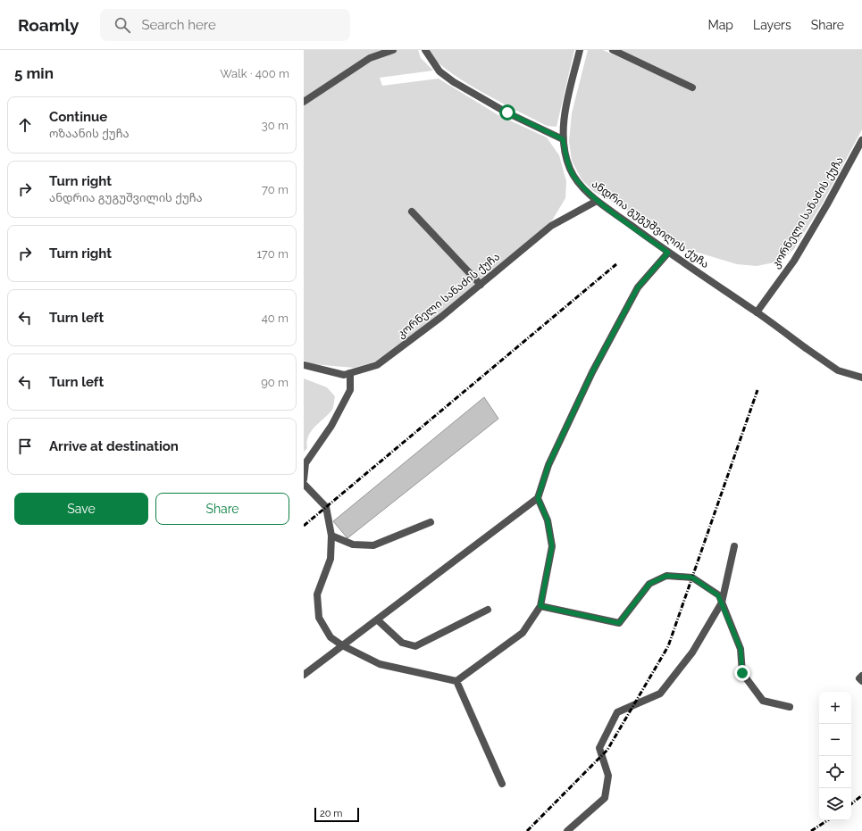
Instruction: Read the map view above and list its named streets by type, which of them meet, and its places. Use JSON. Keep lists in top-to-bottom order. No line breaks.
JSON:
{"streets":{"street":["კორნელი სანაძის ქუჩა","ანდრია გუგუშვილის ქუჩა"]},"crossings":[["კორნელი სანაძის ქუჩა","ანდრია გუგუშვილის ქუჩა"]],"scale_bar":"20 m","page":{"header":"Roamly","search":"Search here","nav":["Map","Layers","Share"],"heading":["5 min","Walk · 400 m"],"list":[["Continue","ოზაანის ქუჩა","30 m"],["Turn right","ანდრია გუგუშვილის ქუჩა","70 m"],["Turn right","170 m"],["Turn left","40 m"],["Turn left","90 m"],"Arrive at destination"],"buttons":["Save","Share"],"map_buttons":["+","−"],"scale":"20 m"}}
